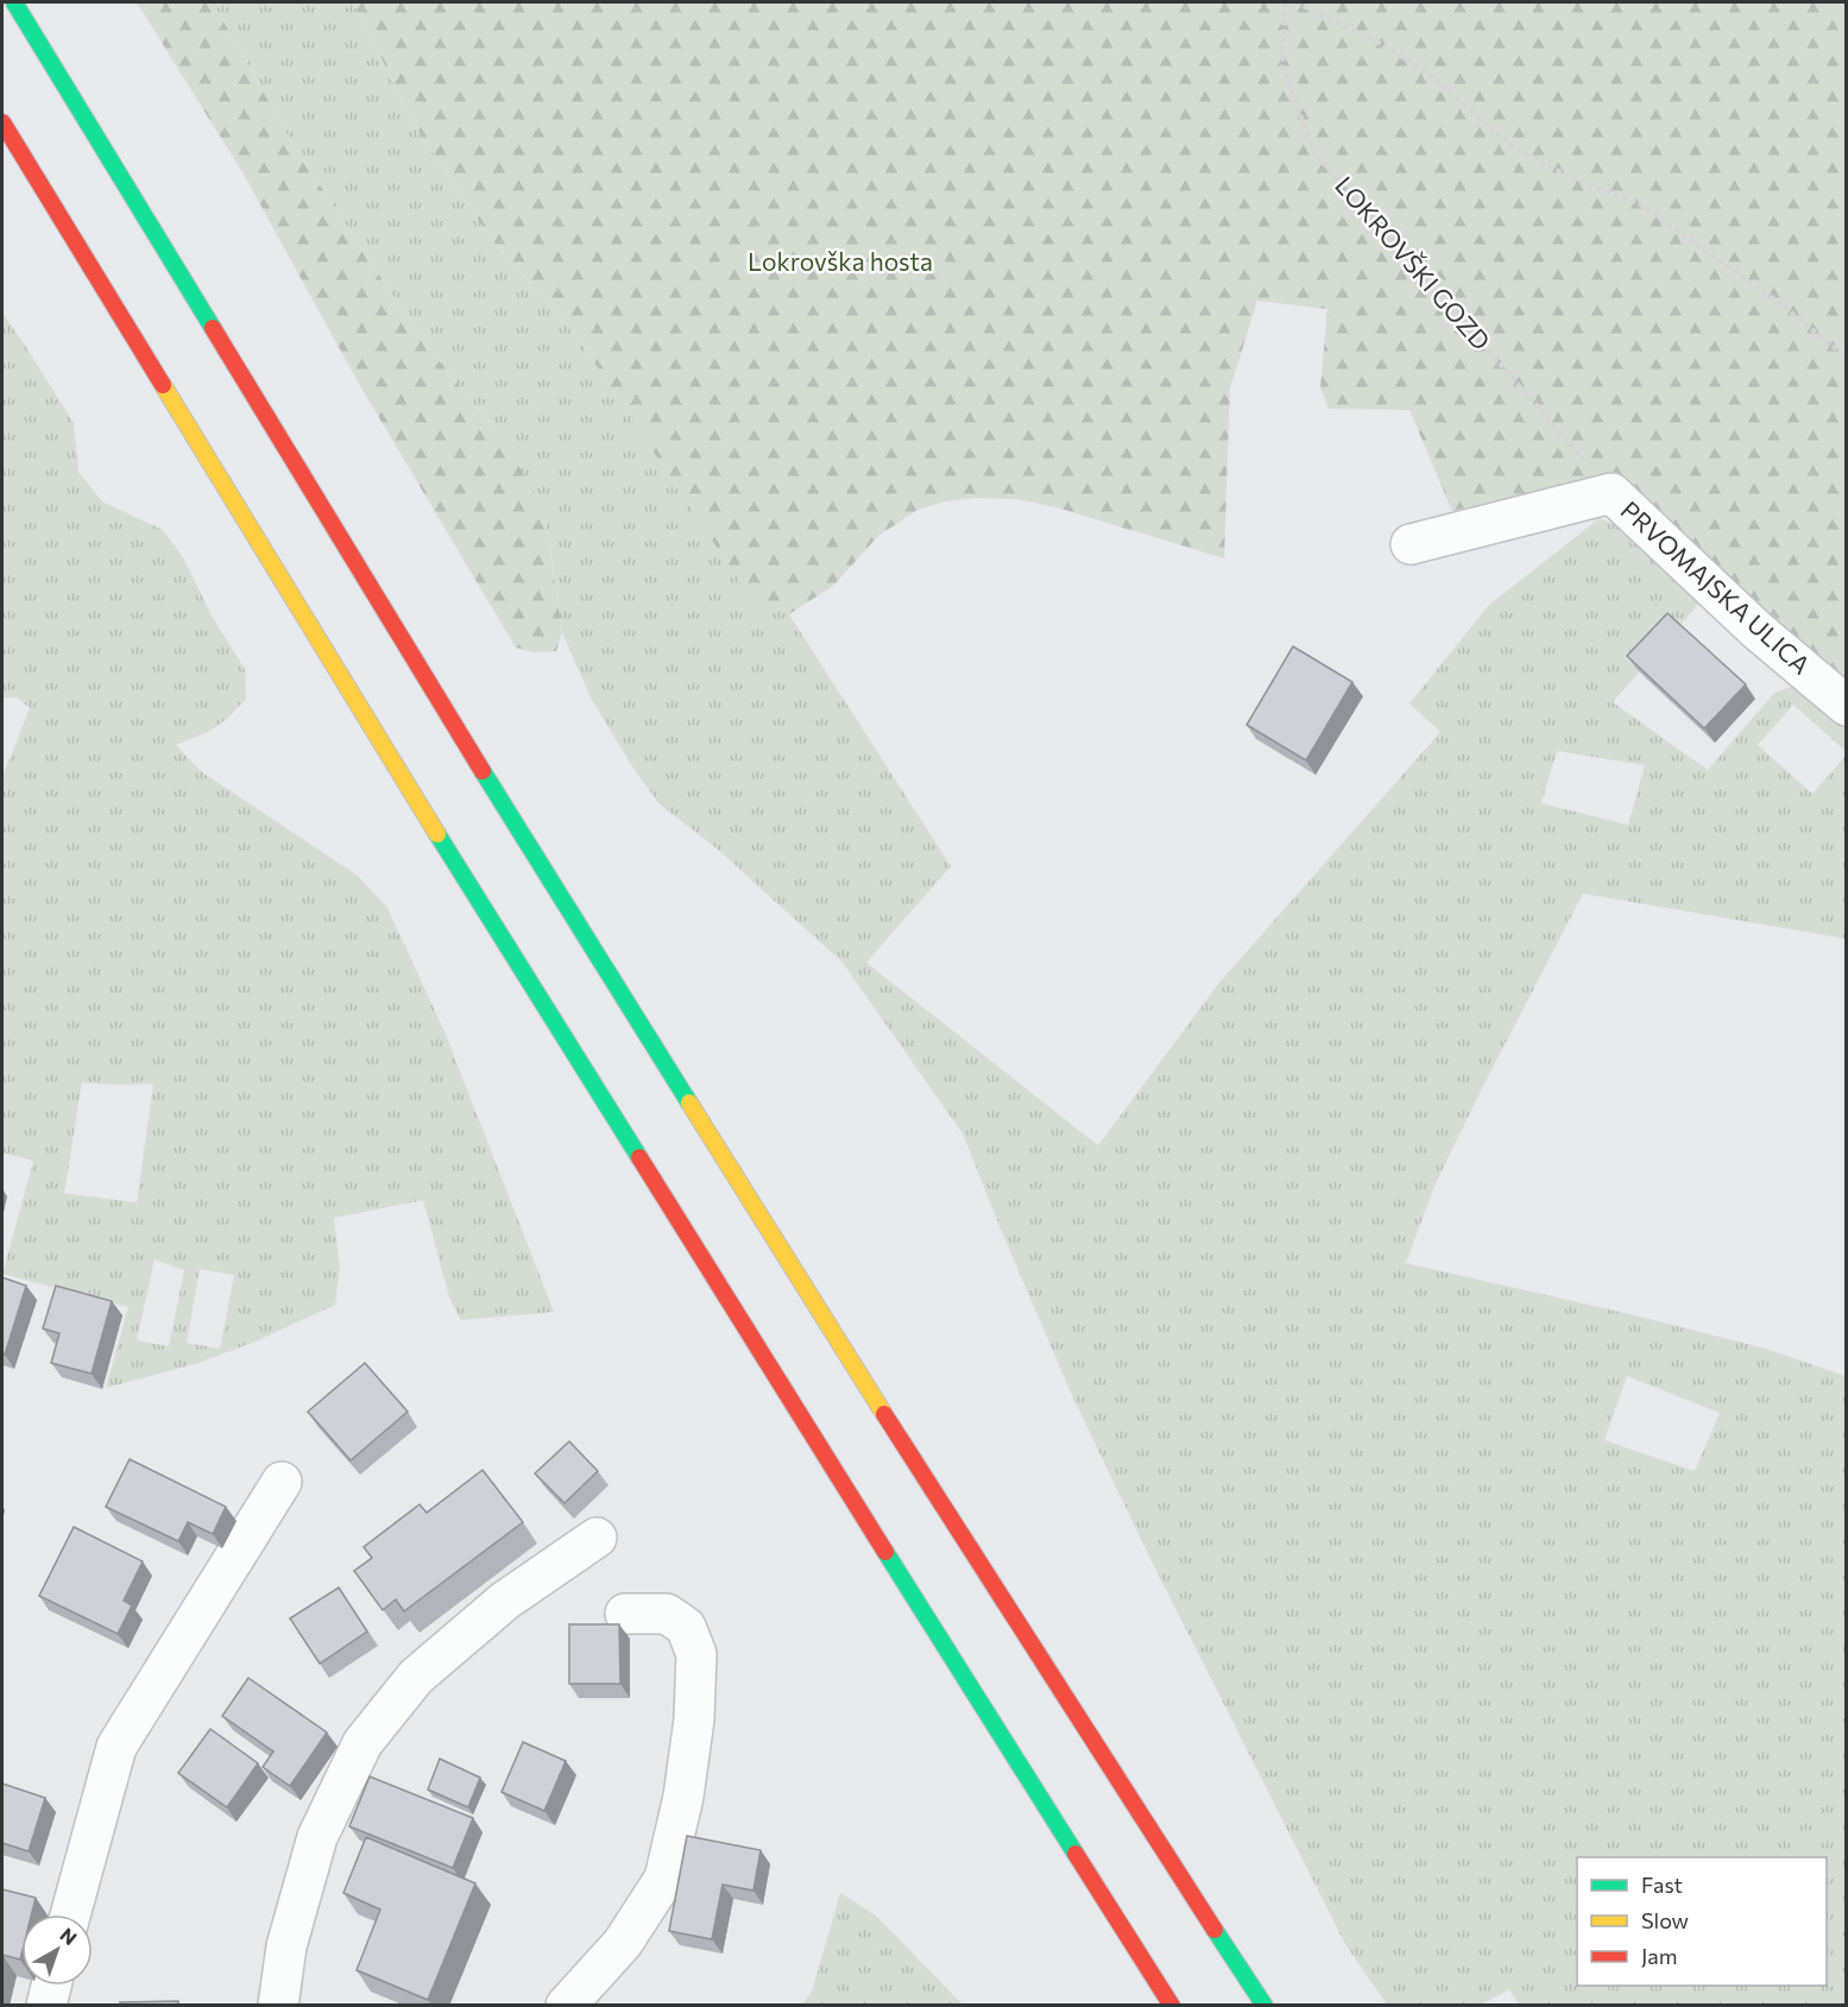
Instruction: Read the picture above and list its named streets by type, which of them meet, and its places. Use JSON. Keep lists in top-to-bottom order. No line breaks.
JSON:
{"streets":{"street":["PRVOMAJSKA ULICA"],"path":["LOKROVŠKI GOZD"]},"crossings":[["LOKROVŠKI GOZD","PRVOMAJSKA ULICA"]],"parks":["Lokrovška hosta"],"legend":["Fast","Slow","Jam"],"north":"top right"}
